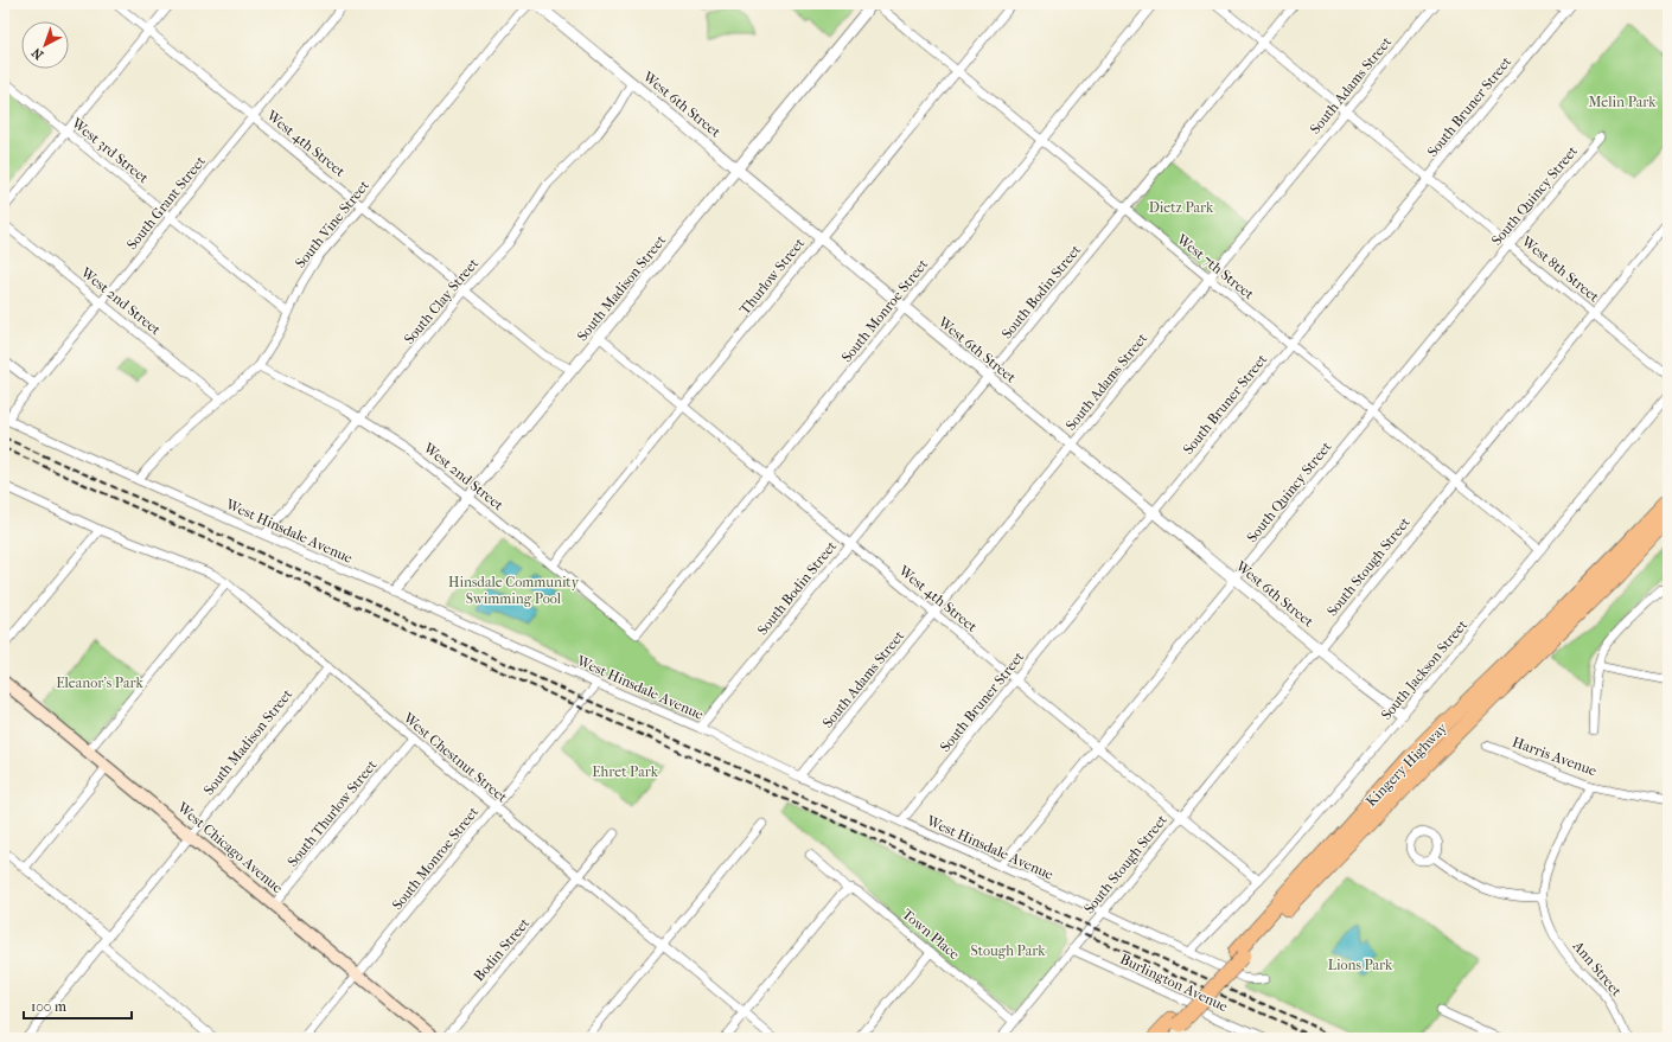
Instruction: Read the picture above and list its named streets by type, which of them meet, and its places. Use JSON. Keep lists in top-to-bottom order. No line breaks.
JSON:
{"streets":{"highway":["Kingery Highway"],"main road":["West Chicago Avenue"],"street":["South Adams Street","West 6th Street","South Bruner Street","West 4th Street","West 3rd Street","South Quincy Street","South Grant Street","South Vine Street","West 7th Street","West 8th Street","Thurlow Street","South Madison Street","South Bodin Street","West 2nd Street","South Clay Street","South Monroe Street","West Hinsdale Avenue","South Stough Street","South Jackson Street","Harris Avenue","West Chestnut Street","South Thurlow Street","Town Place","Bodin Street","Ann Street","Burlington Avenue"]},"crossings":[["South Adams Street","West 6th Street"],["South Adams Street","West 4th Street"],["South Adams Street","West 7th Street"],["South Adams Street","West 8th Street"],["South Adams Street","West Hinsdale Avenue"],["West 6th Street","South Bruner Street"],["West 6th Street","South Quincy Street"],["West 6th Street","Thurlow Street"],["West 6th Street","South Madison Street"],["West 6th Street","South Bodin Street"],["West 6th Street","South Clay Street"],["West 6th Street","South Monroe Street"],["West 6th Street","South Stough Street"],["West 6th Street","South Jackson Street"],["South Bruner Street","West 4th Street"],["South Bruner Street","West 7th Street"],["South Bruner Street","West 8th Street"],["South Bruner Street","West Hinsdale Avenue"],["West 4th Street","South Quincy Street"],["West 4th Street","South Grant Street"],["West 4th Street","South Vine Street"],["West 4th Street","Thurlow Street"],["West 4th Street","South Madison Street"],["West 4th Street","South Bodin Street"],["West 4th Street","South Clay Street"],["West 4th Street","South Monroe Street"],["West 4th Street","South Stough Street"],["West 4th Street","South Jackson Street"],["West 3rd Street","South Grant Street"],["West 3rd Street","South Vine Street"],["South Quincy Street","West 7th Street"],["South Quincy Street","West 8th Street"],["South Quincy Street","West Hinsdale Avenue"],["South Grant Street","West 2nd Street"],["South Grant Street","West Hinsdale Avenue"],["South Vine Street","West 2nd Street"],["South Vine Street","West Hinsdale Avenue"],["West 7th Street","Thurlow Street"],["West 7th Street","South Madison Street"],["West 7th Street","South Bodin Street"],["West 7th Street","South Monroe Street"],["West 7th Street","South Stough Street"],["West 7th Street","South Jackson Street"],["West 8th Street","South Bodin Street"],["West 8th Street","South Stough Street"],["Thurlow Street","West 2nd Street"],["South Madison Street","West 2nd Street"],["South Madison Street","West Hinsdale Avenue"],["South Madison Street","West Chestnut Street"],["South Madison Street","West Chicago Avenue"],["South Bodin Street","West Hinsdale Avenue"],["West 2nd Street","South Clay Street"],["West 2nd Street","South Monroe Street"],["South Clay Street","West Hinsdale Avenue"],["South Monroe Street","West Hinsdale Avenue"],["South Monroe Street","West Chestnut Street"],["South Monroe Street","West Chicago Avenue"],["West Hinsdale Avenue","South Stough Street"],["West Hinsdale Avenue","South Jackson Street"],["South Stough Street","Town Place"],["South Stough Street","Burlington Avenue"],["Harris Avenue","Ann Street"],["West Chestnut Street","South Thurlow Street"],["West Chestnut Street","Bodin Street"],["South Thurlow Street","West Chicago Avenue"]],"parks":["Melin Park","Dietz Park","Hinsdale Community Swimming Pool","Eleanor's Park","Ehret Park","Stough Park","Lions Park"],"scale_bar":"100 m","north":"bottom left"}
